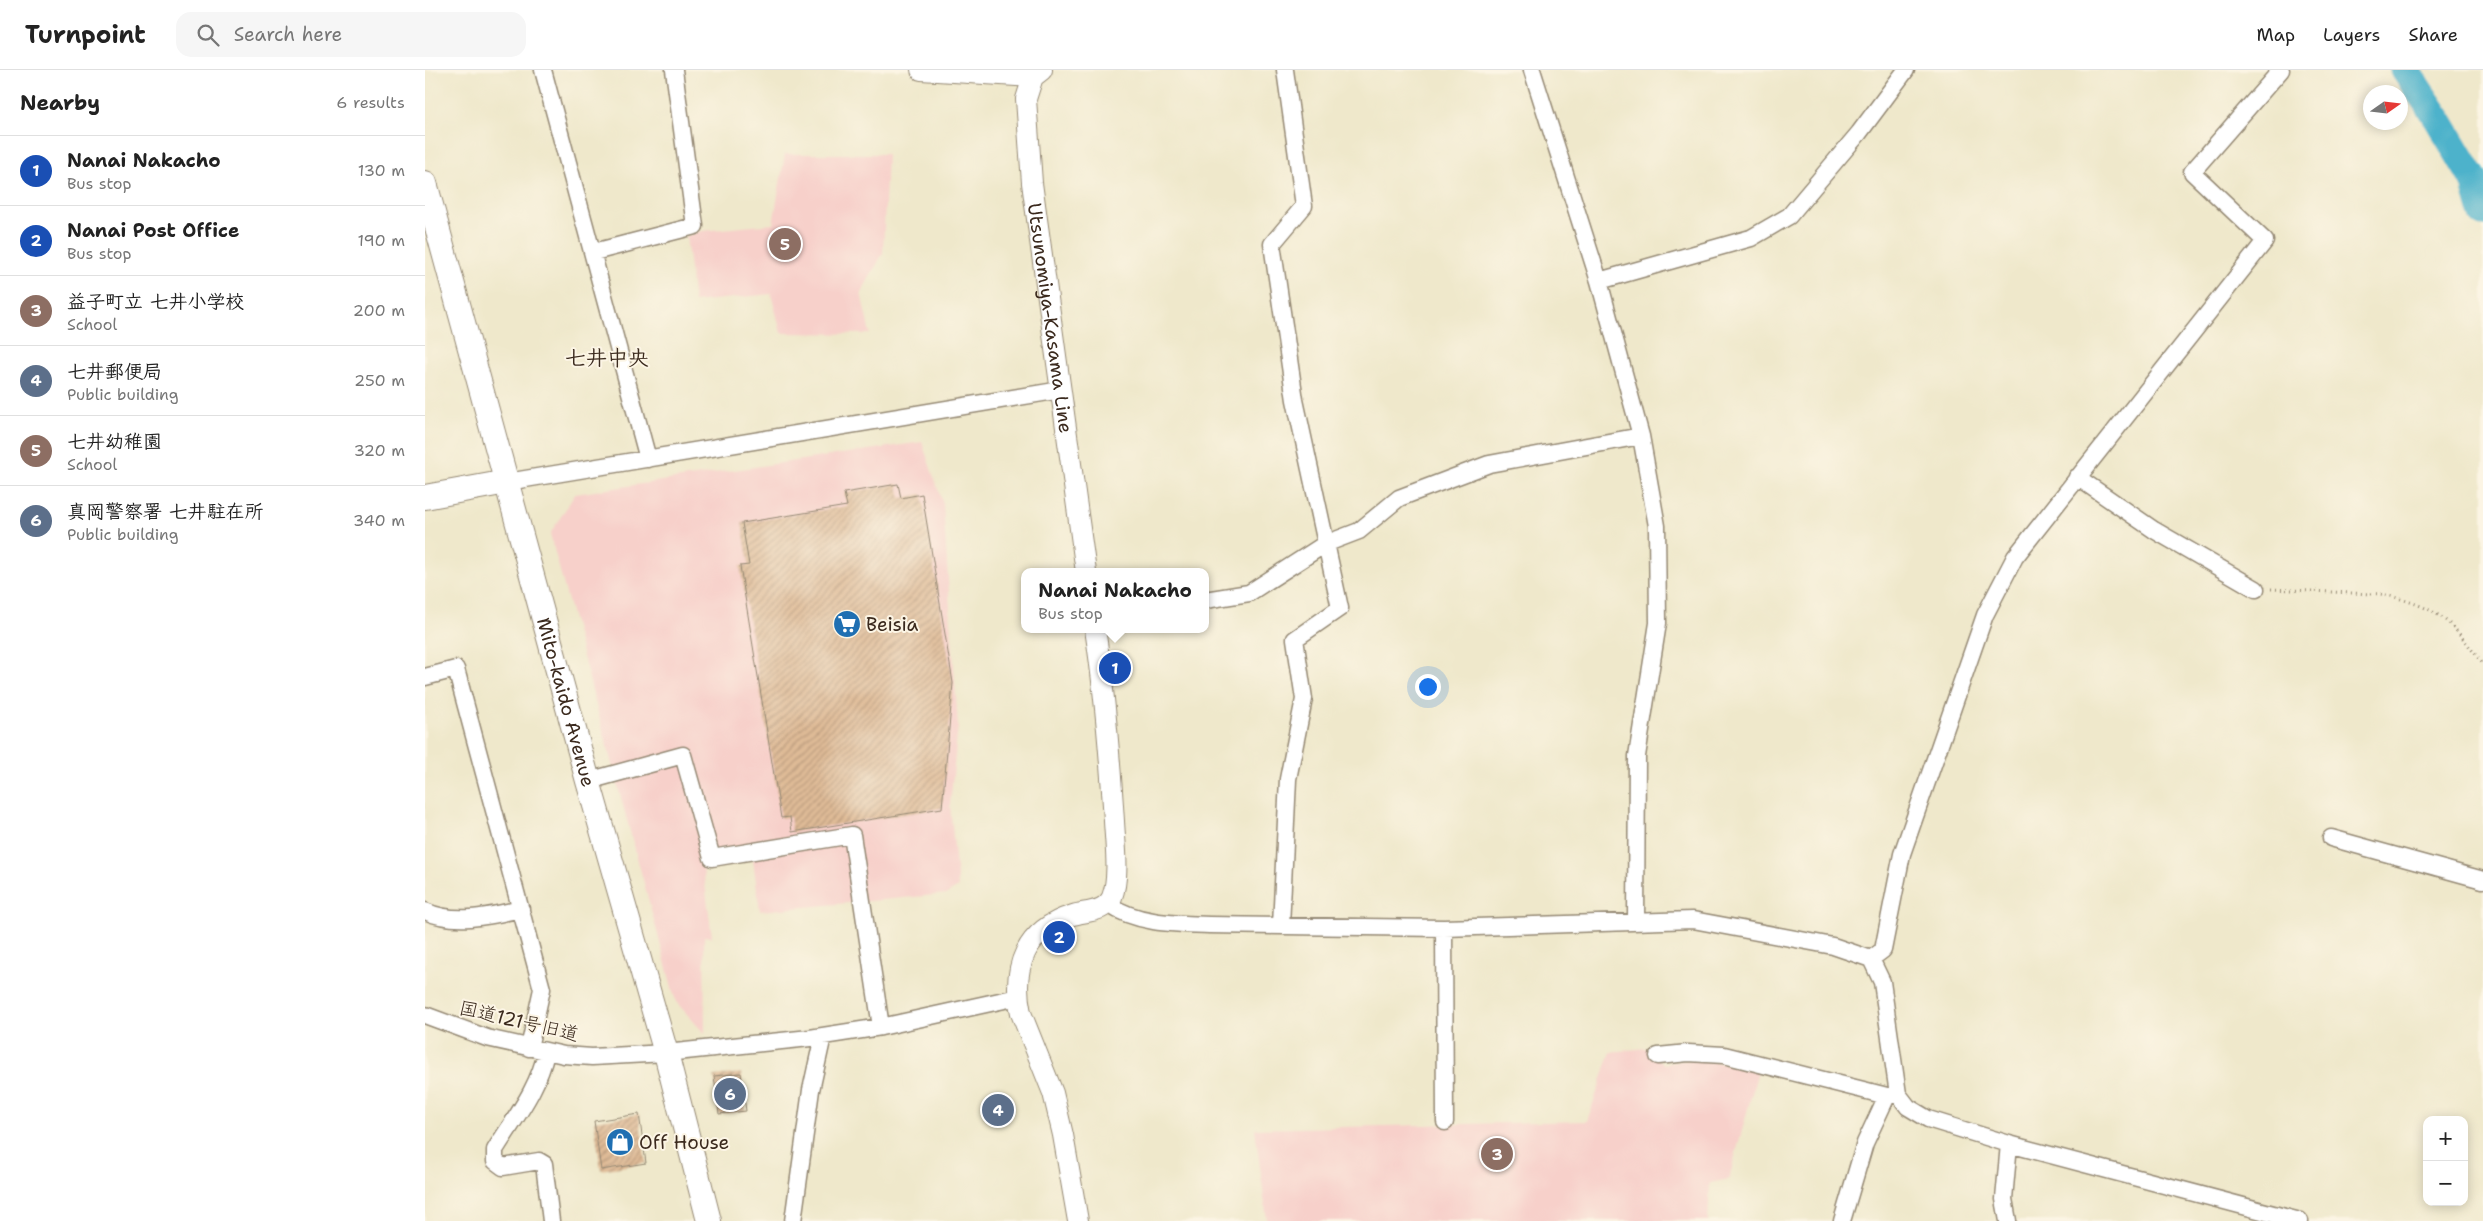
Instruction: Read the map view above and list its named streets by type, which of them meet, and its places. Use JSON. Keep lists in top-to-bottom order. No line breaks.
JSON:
{"streets":{"highway":["Mito-kaido Avenue"],"main road":["Utsunomiya-Kasama Line"],"street":["国道121号旧道"]},"crossings":[["Mito-kaido Avenue","国道121号旧道"]],"districts":["七井中央"],"places":{"supermarket":["Beisia"],"shop":["Off House"]},"north":"right","page":{"header":"Turnpoint","search":"Search here","nav":["Map","Layers","Share"],"heading":["Nearby","6 results"],"list":[{"mark":"1","name":"Nanai Nakacho","note":"Bus stop","value":"130 m"},{"mark":"2","name":"Nanai Post Office","note":"Bus stop","value":"190 m"},{"mark":"3","name":"益子町立 七井小学校","note":"School","value":"200 m"},{"mark":"4","name":"七井郵便局","note":"Public building","value":"250 m"},{"mark":"5","name":"七井幼稚園","note":"School","value":"320 m"},{"mark":"6","name":"真岡警察署 七井駐在所","note":"Public building","value":"340 m"}],"pins":["5","1","2","6","4","3"],"popup":["Nanai Nakacho","Bus stop"],"map_buttons":["+","−"]}}
